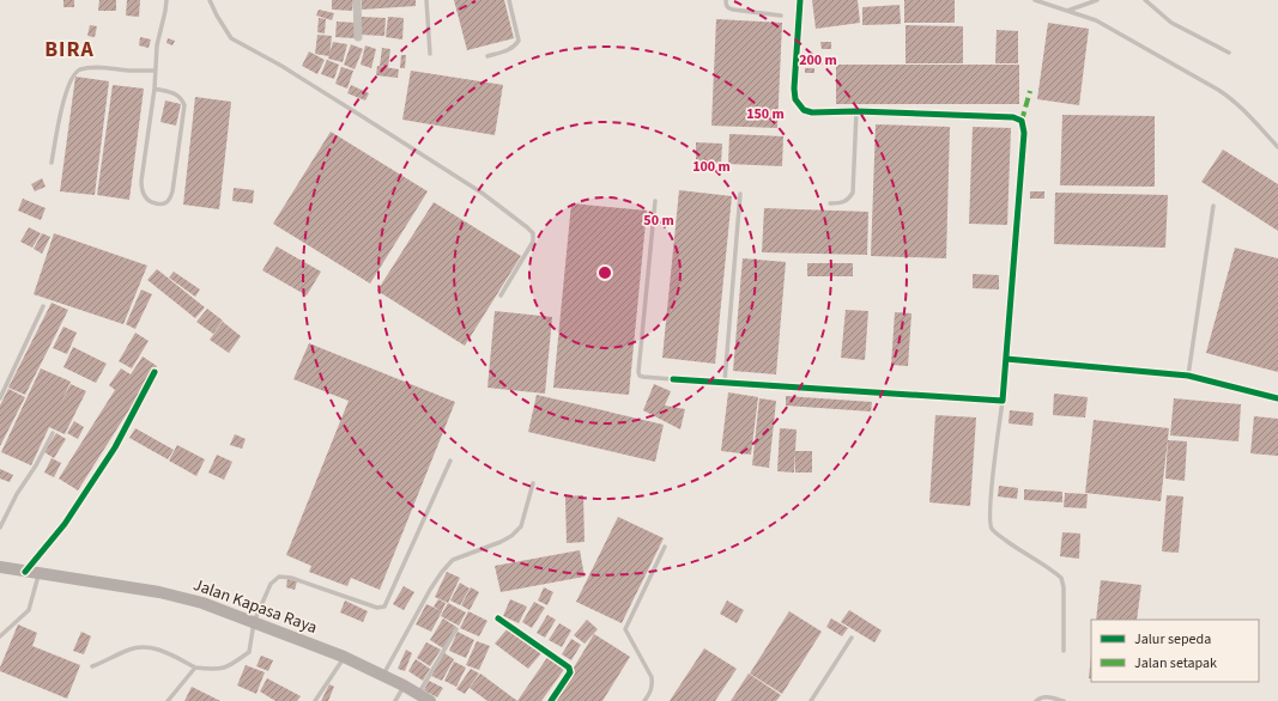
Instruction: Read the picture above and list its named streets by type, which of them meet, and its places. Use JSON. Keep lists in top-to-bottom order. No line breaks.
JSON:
{"streets":{"main road":["Jalan Kapasa Raya"]},"districts":["BIRA"],"legend":["Jalur sepeda","Jalan setapak"],"rings":["200 m","150 m","100 m","50 m"]}
